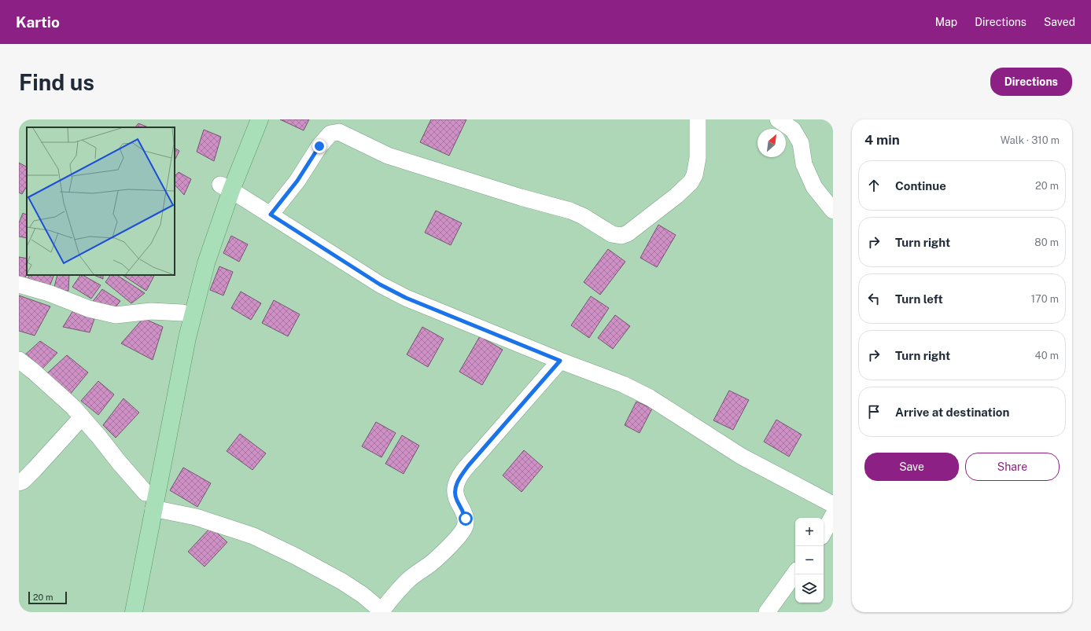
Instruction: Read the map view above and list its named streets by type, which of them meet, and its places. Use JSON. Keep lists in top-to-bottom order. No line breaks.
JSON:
{"scale_bar":"20 m","north":"top right","page":{"header":"Kartio","nav":["Map","Directions","Saved"],"buttons":["Directions",["Save","Share"]],"title":"Find us","heading":["4 min","Walk · 310 m"],"list":[["Continue","20 m"],["Turn right","80 m"],["Turn left","170 m"],["Turn right","40 m"],"Arrive at destination"],"map_buttons":["+","−"],"scale":"20 m"}}
